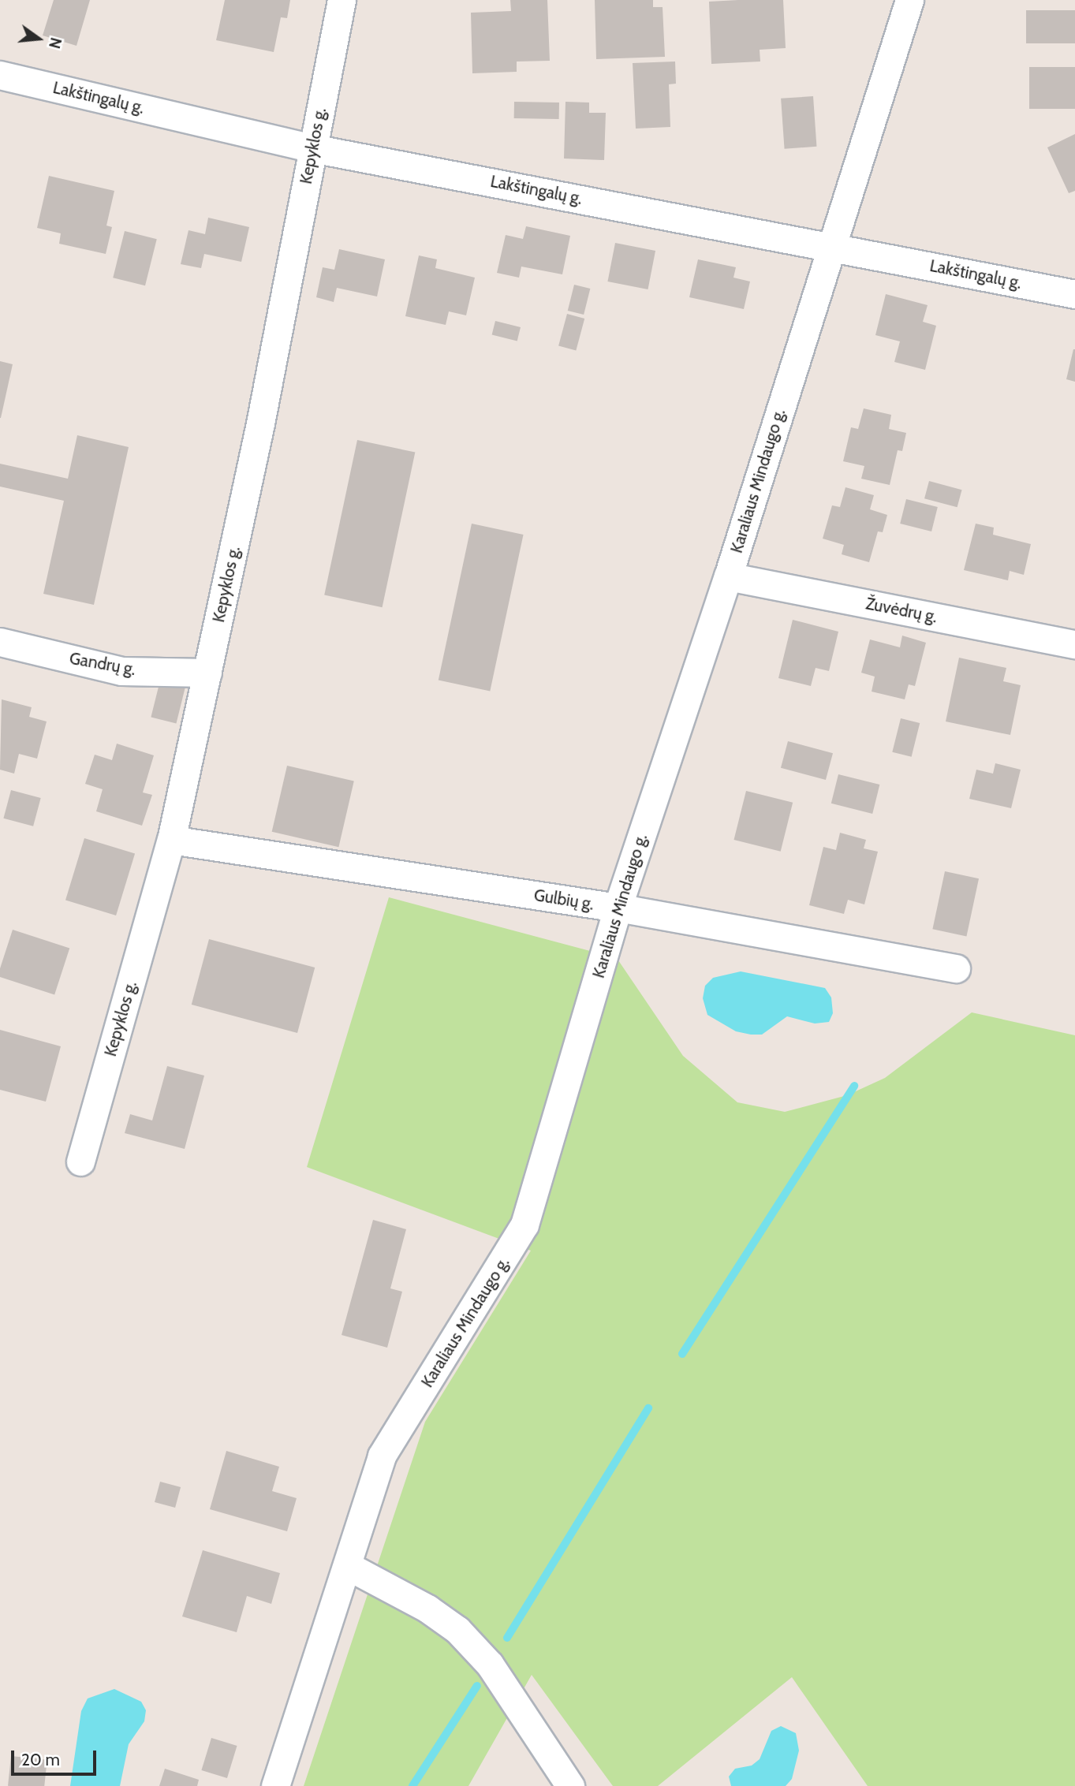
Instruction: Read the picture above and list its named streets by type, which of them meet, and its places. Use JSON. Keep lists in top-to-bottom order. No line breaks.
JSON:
{"streets":{"street":["Lakštingalų g.","Kepyklos g.","Karaliaus Mindaugo g.","Žuvėdrų g.","Gandrų g.","Gulbių g."]},"crossings":[["Lakštingalų g.","Kepyklos g."],["Lakštingalų g.","Karaliaus Mindaugo g."],["Kepyklos g.","Gandrų g."],["Kepyklos g.","Gulbių g."],["Karaliaus Mindaugo g.","Žuvėdrų g."],["Karaliaus Mindaugo g.","Gulbių g."]],"scale_bar":"20 m","north":"right"}
